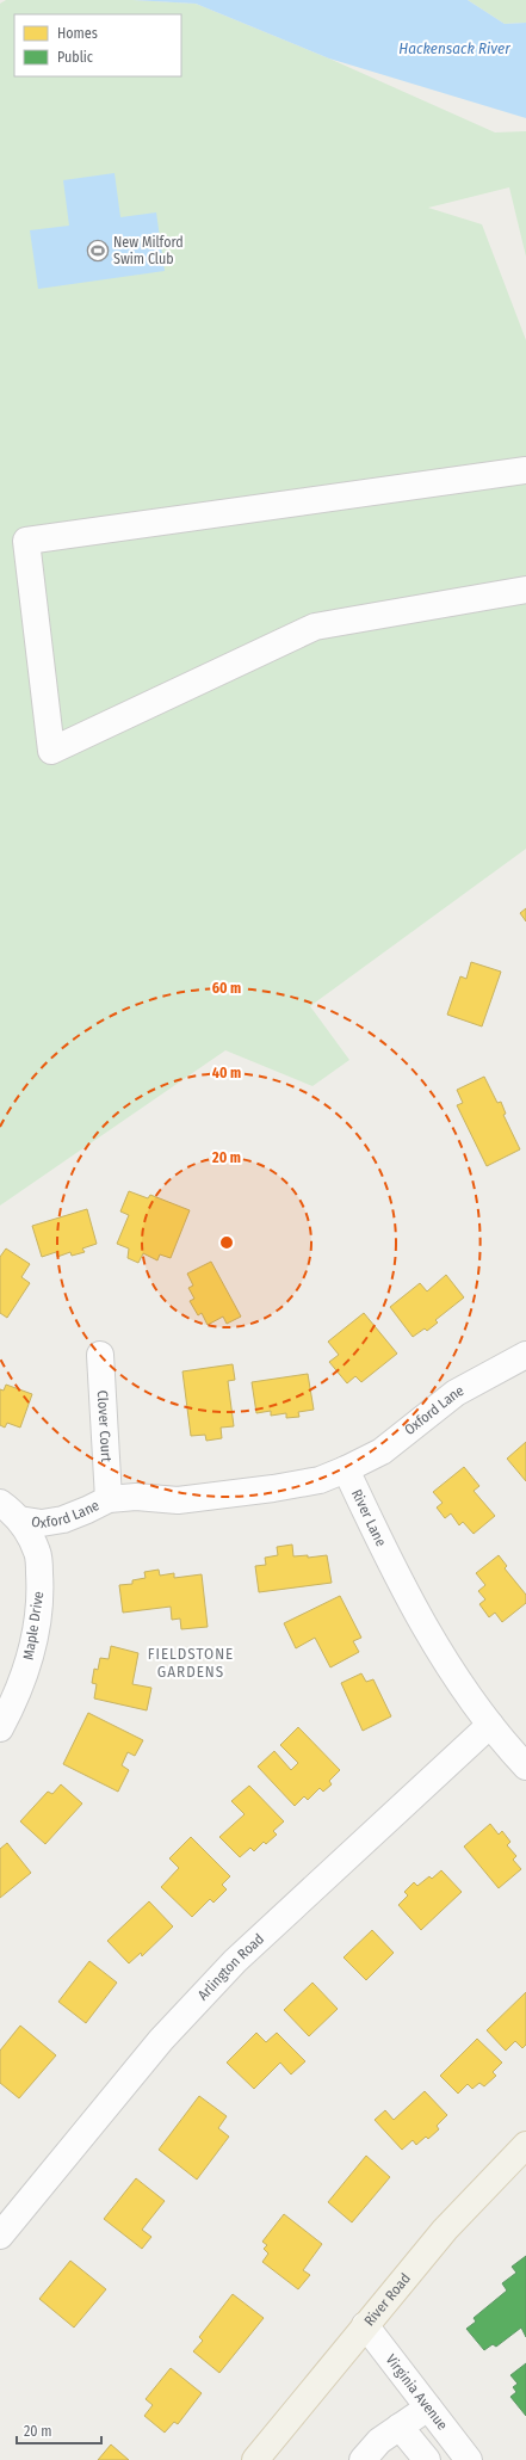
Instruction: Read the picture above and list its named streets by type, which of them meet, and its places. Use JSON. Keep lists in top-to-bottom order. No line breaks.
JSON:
{"streets":{"main road":["River Road"],"street":["Oxford Lane","Clover Court","River Lane","Maple Drive","Arlington Road","Virginia Avenue"]},"crossings":[["Oxford Lane","Clover Court"],["Oxford Lane","River Lane"],["Oxford Lane","Maple Drive"],["River Lane","Arlington Road"],["River Road","Virginia Avenue"]],"districts":["FIELDSTONE GARDENS"],"water":["Hackensack River"],"places":{"sports":["New Milford Swim Club"]},"legend":["Homes","Public"],"scale_bar":"20 m","rings":["60 m","40 m","20 m"]}
